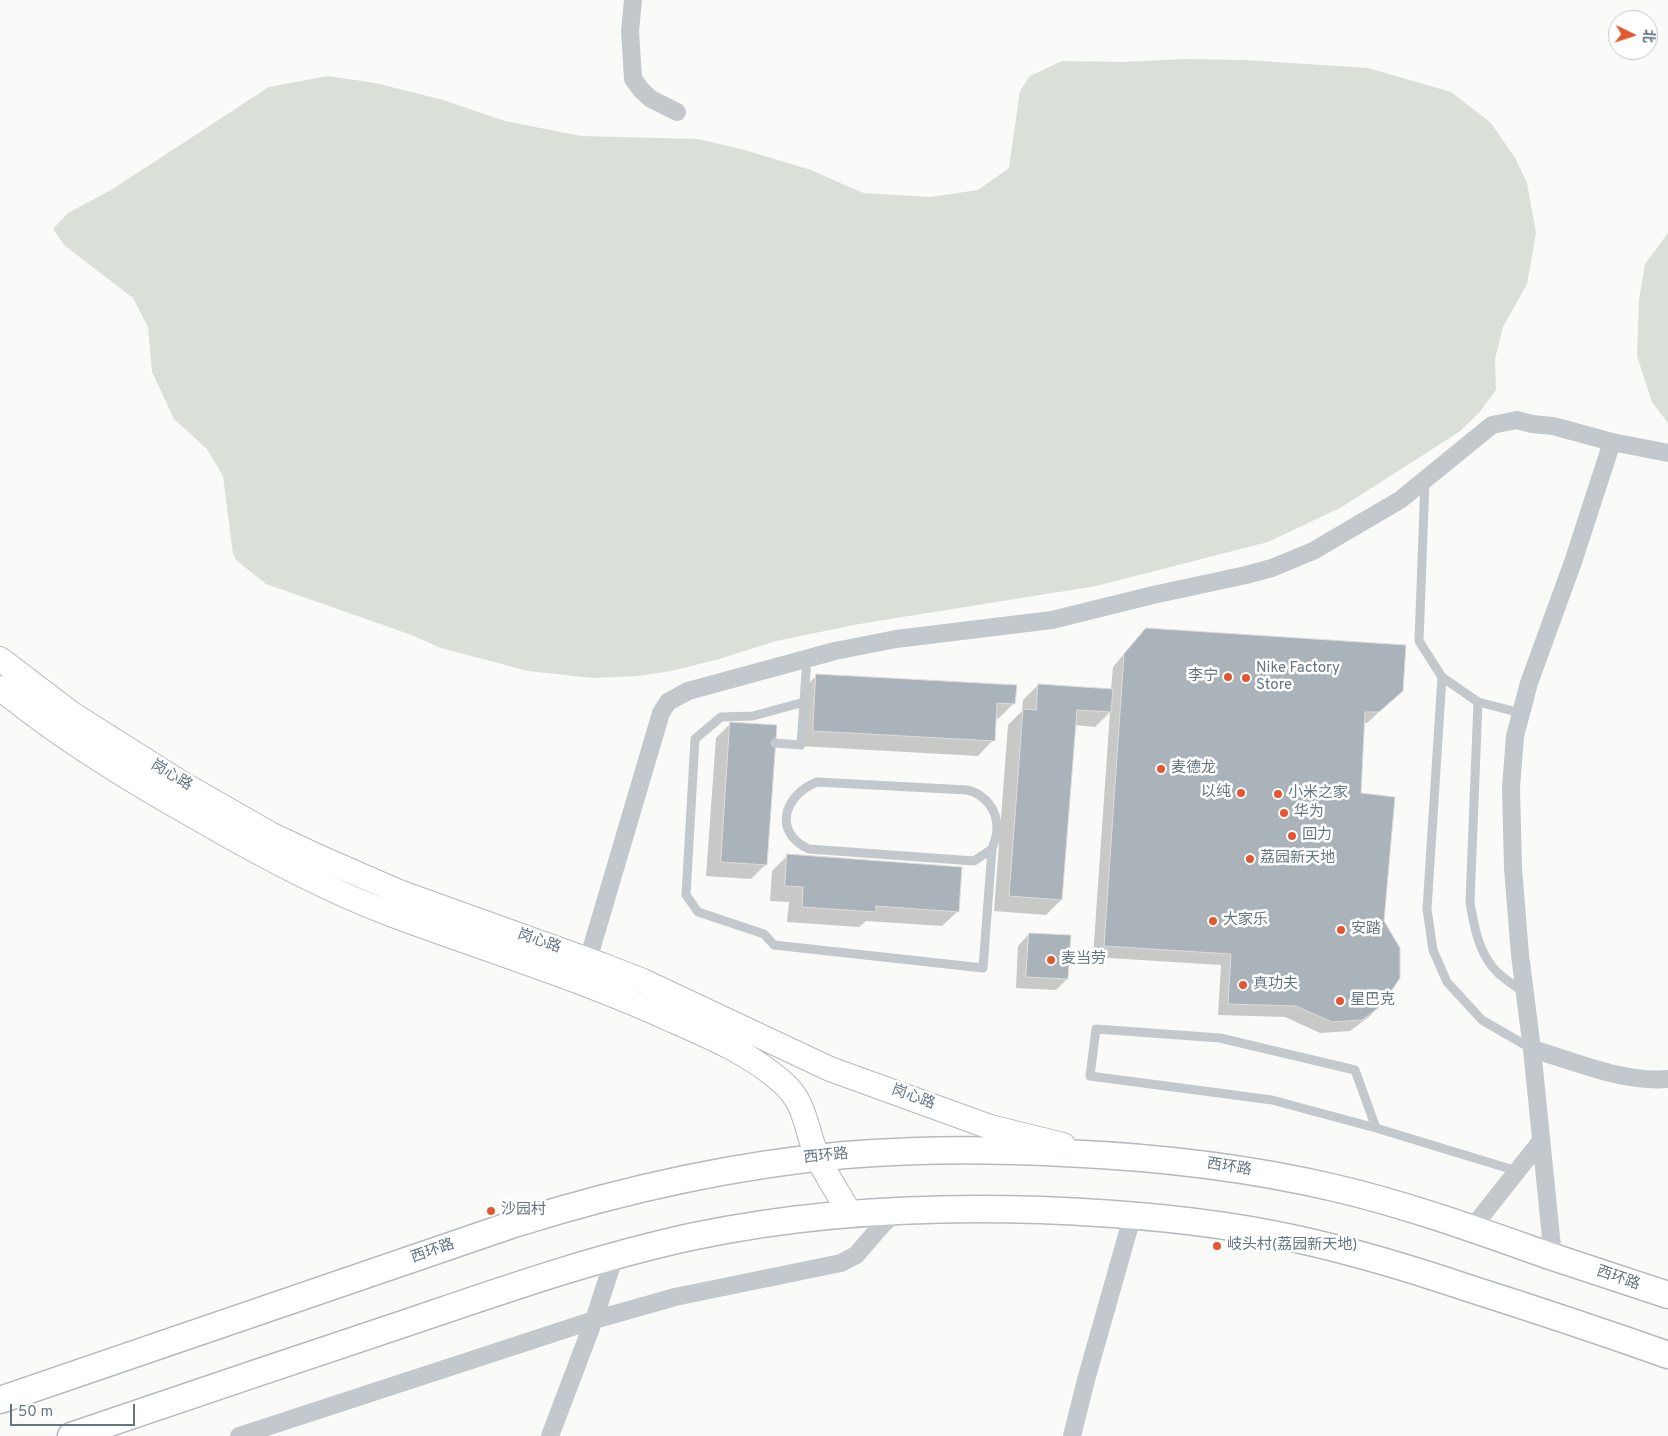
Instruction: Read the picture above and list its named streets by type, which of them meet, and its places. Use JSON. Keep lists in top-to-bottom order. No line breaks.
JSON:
{"streets":{"main road":["西环路"],"street":["岗心路"]},"crossings":[["岗心路","西环路"]],"places":["李宁","Nike Factory Store","麦德龙","以纯","小米之家","华为","回力","荔园新天地","大家乐","安踏","麦当劳","真功夫","星巴克","沙园村","岐头村(荔园新天地)"],"scale_bar":"50 m","north":"right"}
